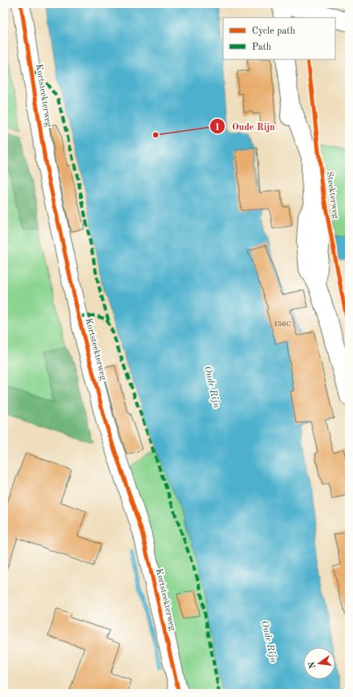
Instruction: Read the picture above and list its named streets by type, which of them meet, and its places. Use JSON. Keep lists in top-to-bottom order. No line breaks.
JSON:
{"streets":{"street":["Kortsteekterweg","Steekterweg"]},"water":["Oude Rijn"],"places":["Oude Rijn"],"house_numbers":["156C"],"legend":["Cycle path","Path"],"north":"left"}
